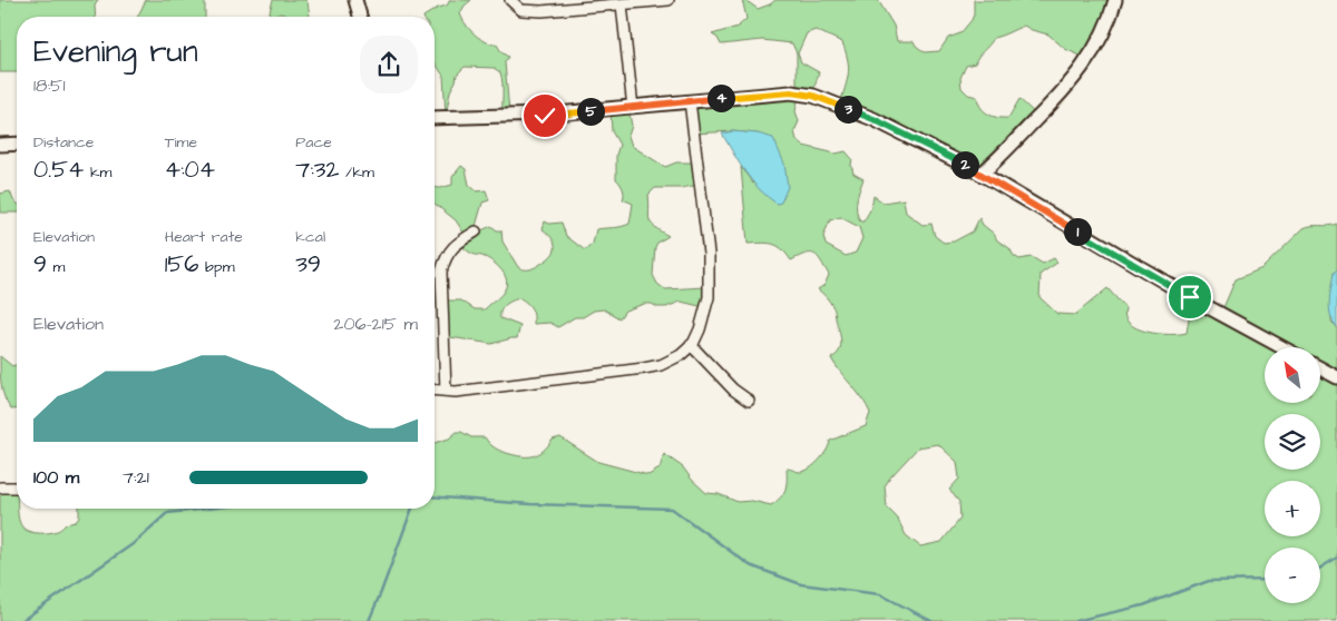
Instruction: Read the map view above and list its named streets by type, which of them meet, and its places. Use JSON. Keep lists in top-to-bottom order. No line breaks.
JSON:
{"north":"top left","page":{"heading":["Evening run","18:51"],"pins":["4","3","5","2","1"],"stats":[["Distance","0.54 km"],["Time","4:04"],["Pace","7:32 /km"],["Elevation","9 m"],["Heart rate","156 bpm"],["kcal","39"]],"chart":["Elevation","206–215 m"],"map_buttons":["+","−"],"list":[{"name":"100 m","note":"7:21"}]}}
